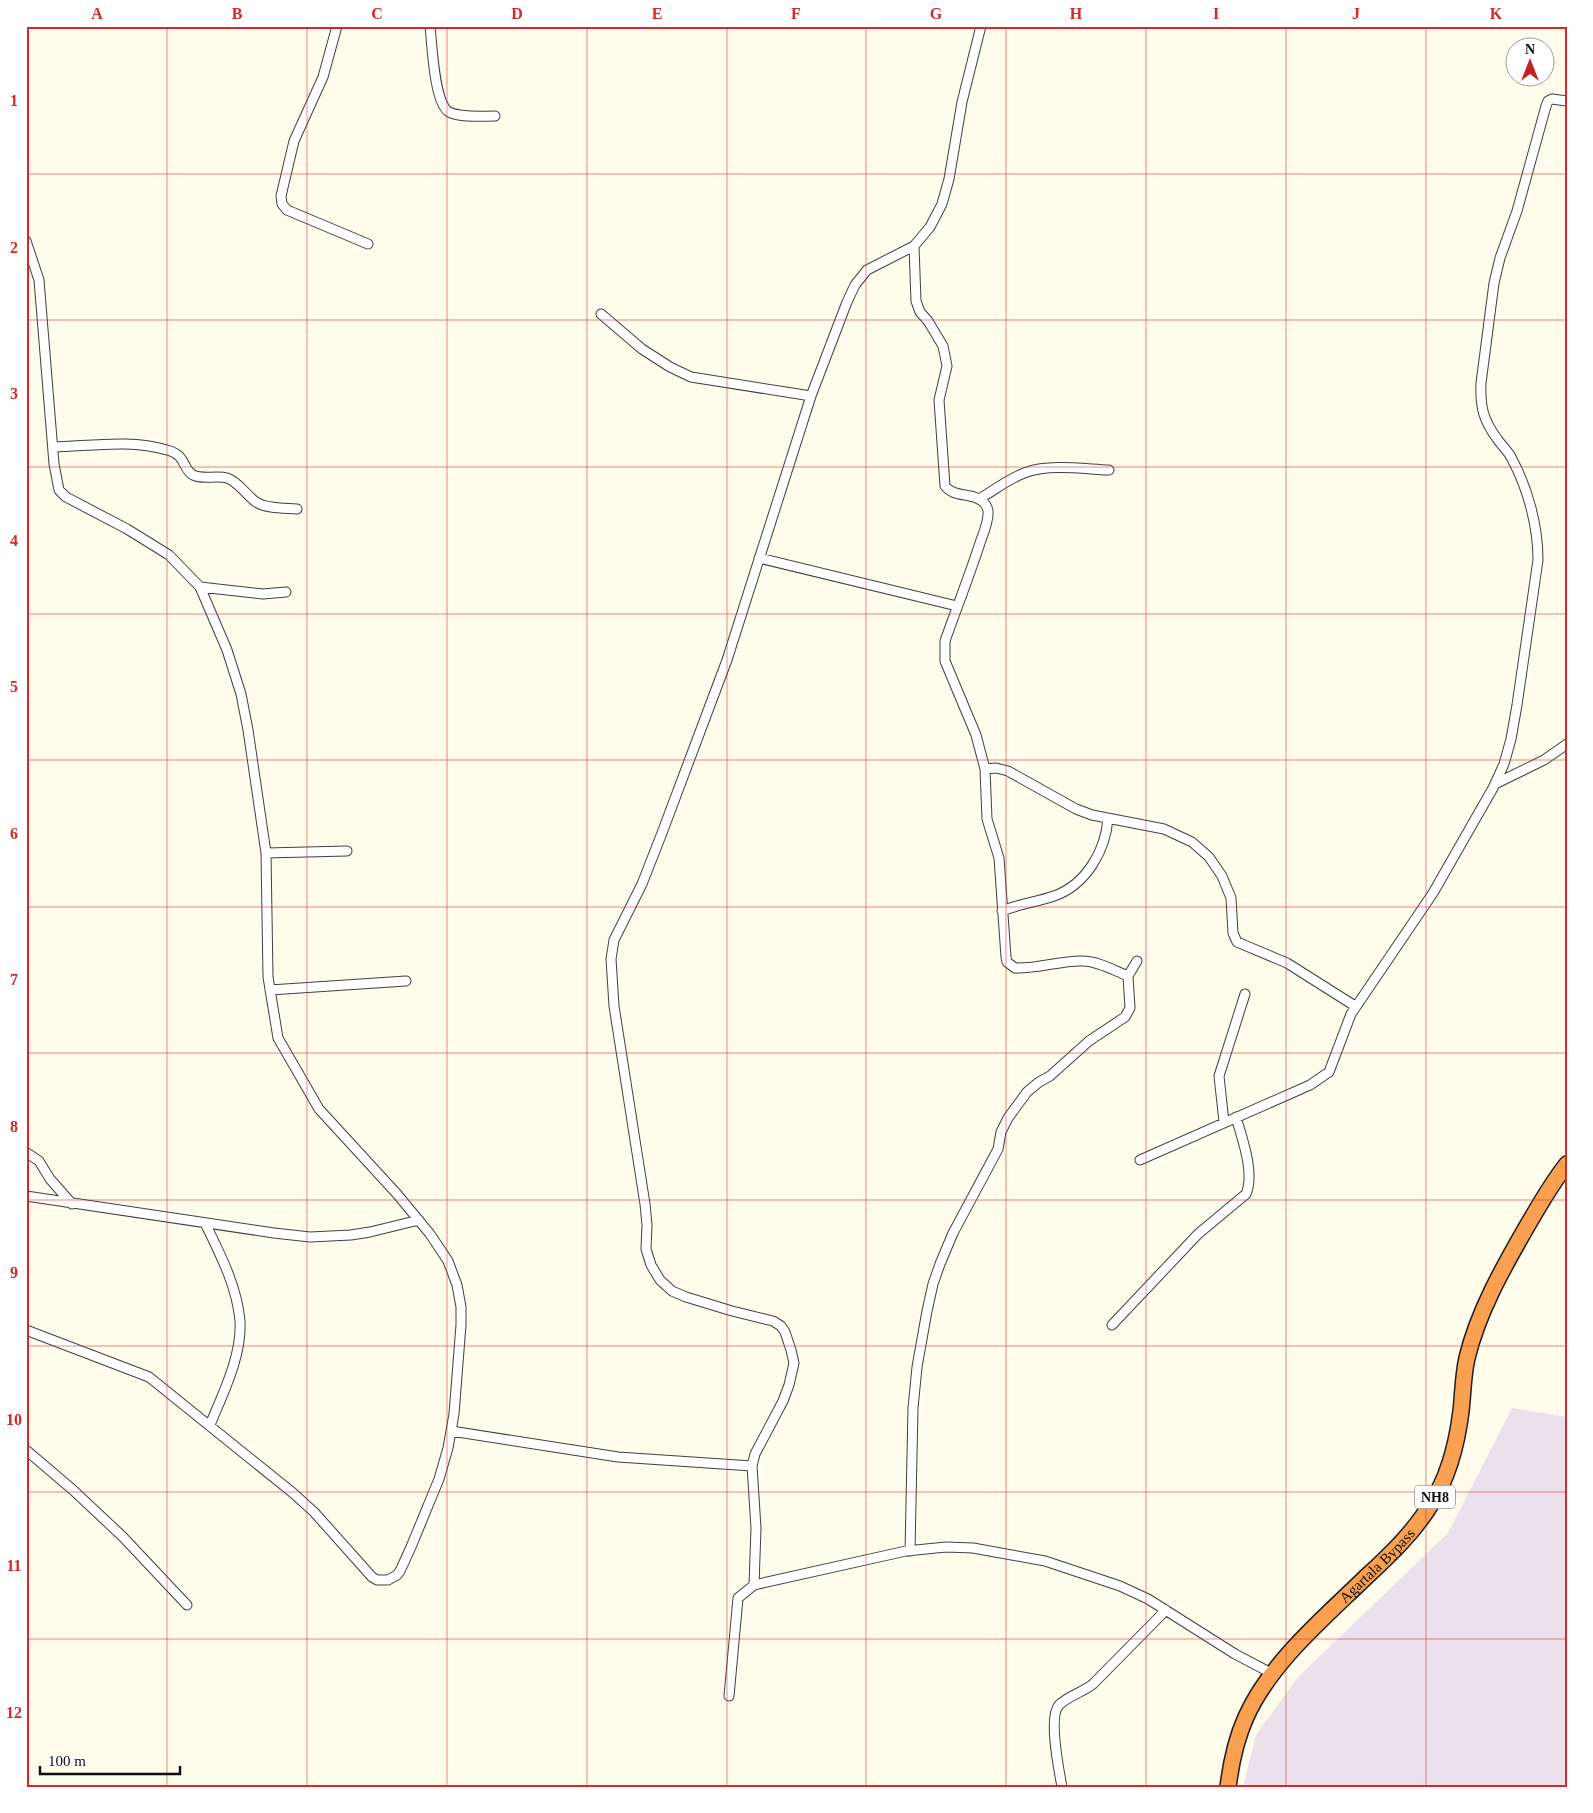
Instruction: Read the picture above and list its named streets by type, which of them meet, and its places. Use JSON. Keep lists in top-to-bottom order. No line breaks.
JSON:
{"streets":{"highway":["NH8","Agartala Bypass"]},"scale_bar":"100 m","north":"top","grid":{"columns":["A","B","C","D","E","F","G","H","I","J","K"],"rows":["1","2","3","4","5","6","7","8","9","10","11","12"]}}
